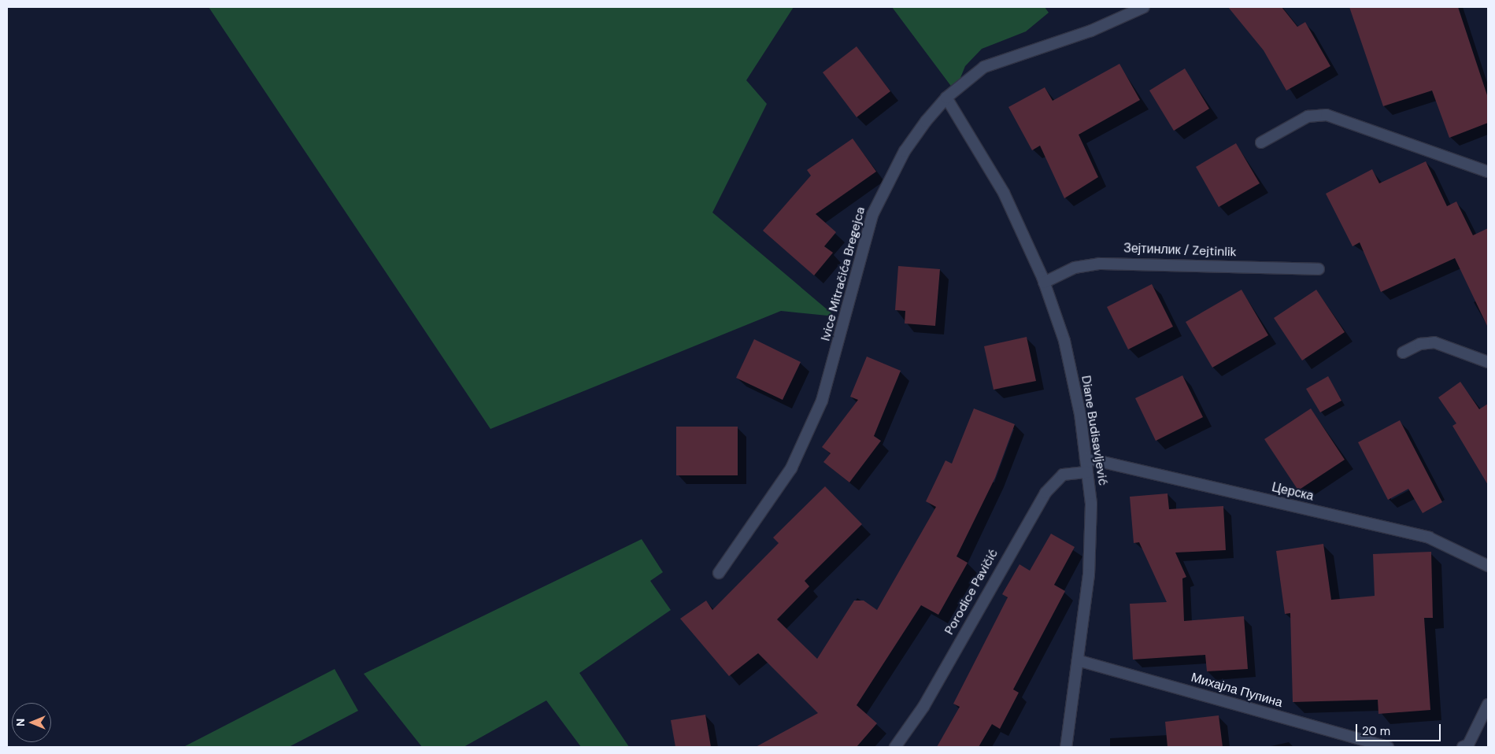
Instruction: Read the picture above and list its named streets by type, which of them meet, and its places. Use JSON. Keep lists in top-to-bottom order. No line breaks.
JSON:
{"streets":{"street":["Зејтинлик / Zejtinlik","Ivice Mitračića Bregejca","Diane Budisavljević","Церска","Porodice Pavičić","Михајла Пупина"]},"crossings":[["Зејтинлик / Zejtinlik","Diane Budisavljević"],["Ivice Mitračića Bregejca","Diane Budisavljević"],["Diane Budisavljević","Церска"],["Diane Budisavljević","Porodice Pavičić"],["Diane Budisavljević","Михајла Пупина"]],"scale_bar":"20 m","north":"left"}
